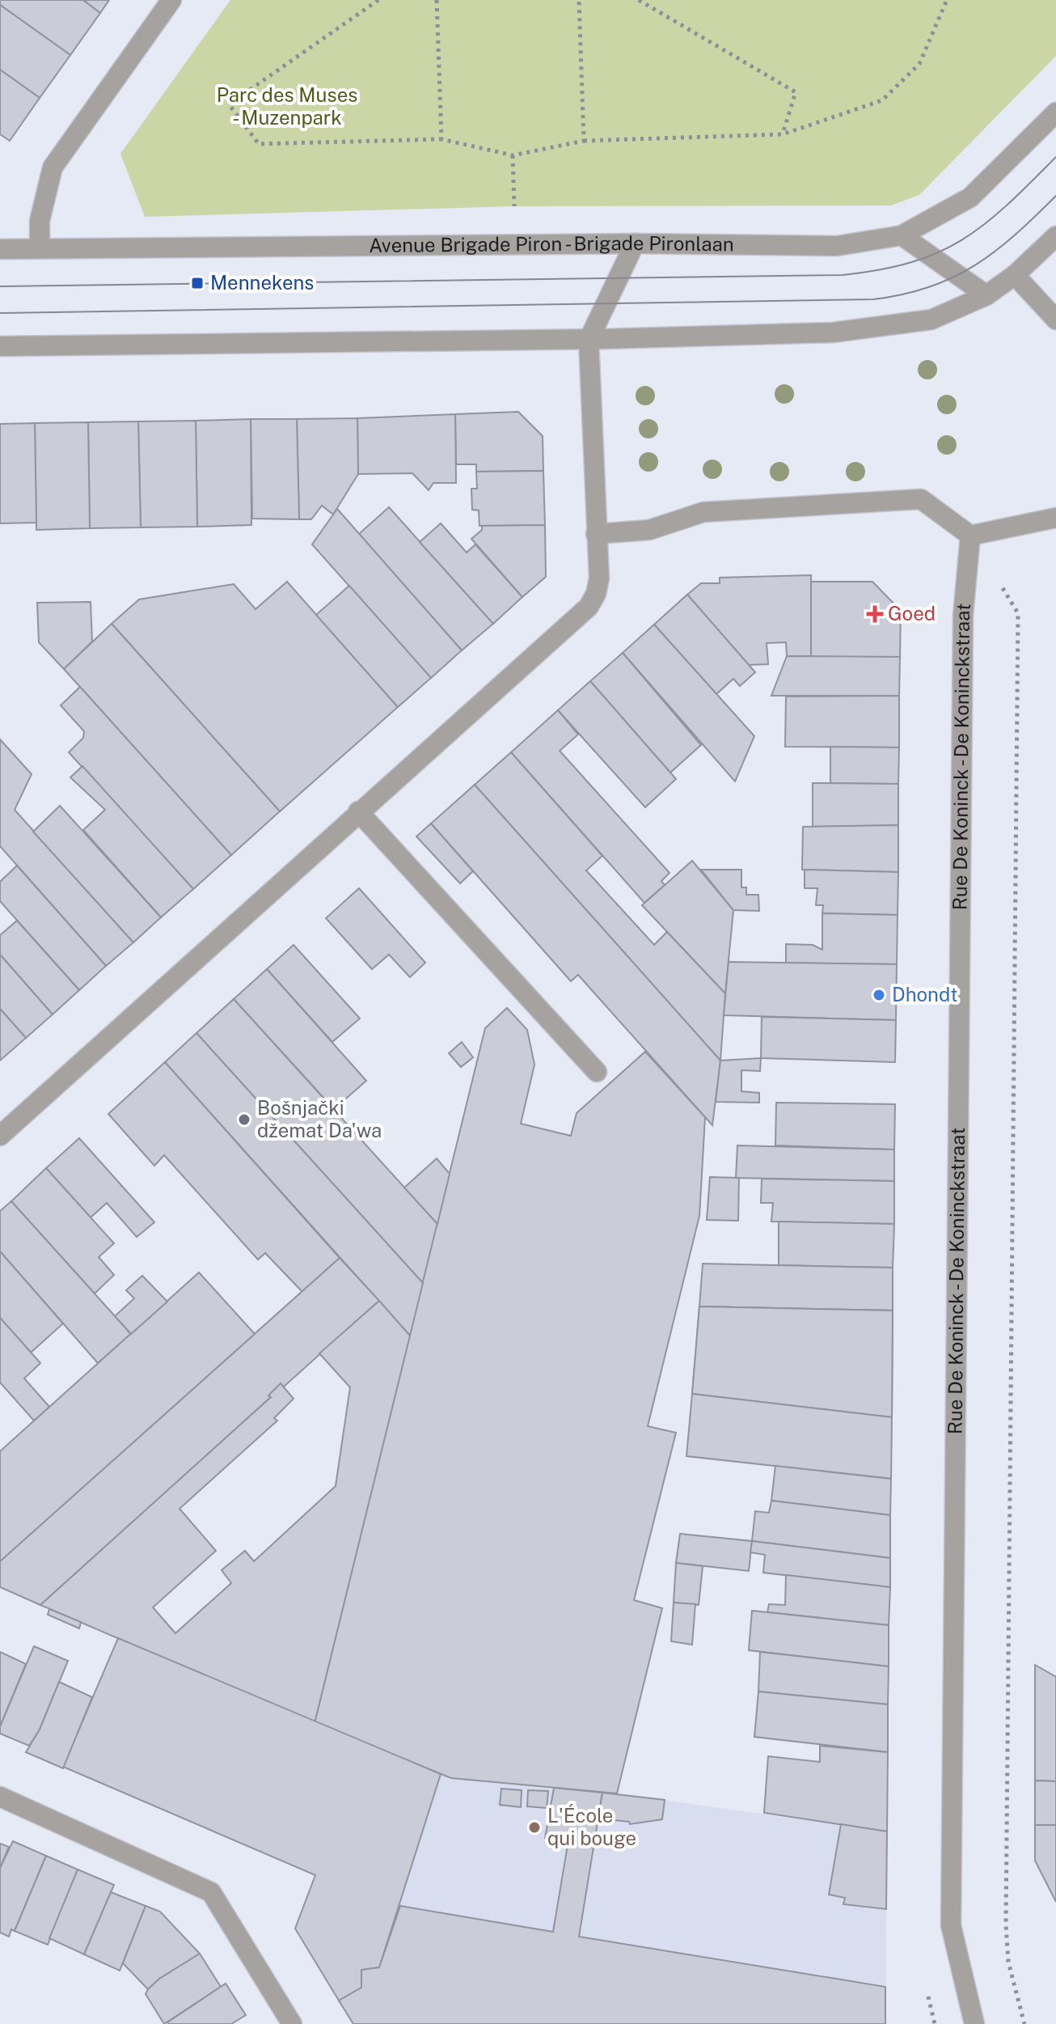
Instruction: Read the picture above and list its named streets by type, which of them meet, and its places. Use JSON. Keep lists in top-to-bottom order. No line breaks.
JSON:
{"streets":{"street":["Avenue Brigade Piron - Brigade Pironlaan","Rue De Koninck - De Koninckstraat"]},"parks":["Parc des Muses - Muzenpark"],"places":{"transit":["Mennekens"],"health":["Goed"],"other":["Dhondt","Bošnjački džemat Da'wa","L'École qui bouge"]}}
